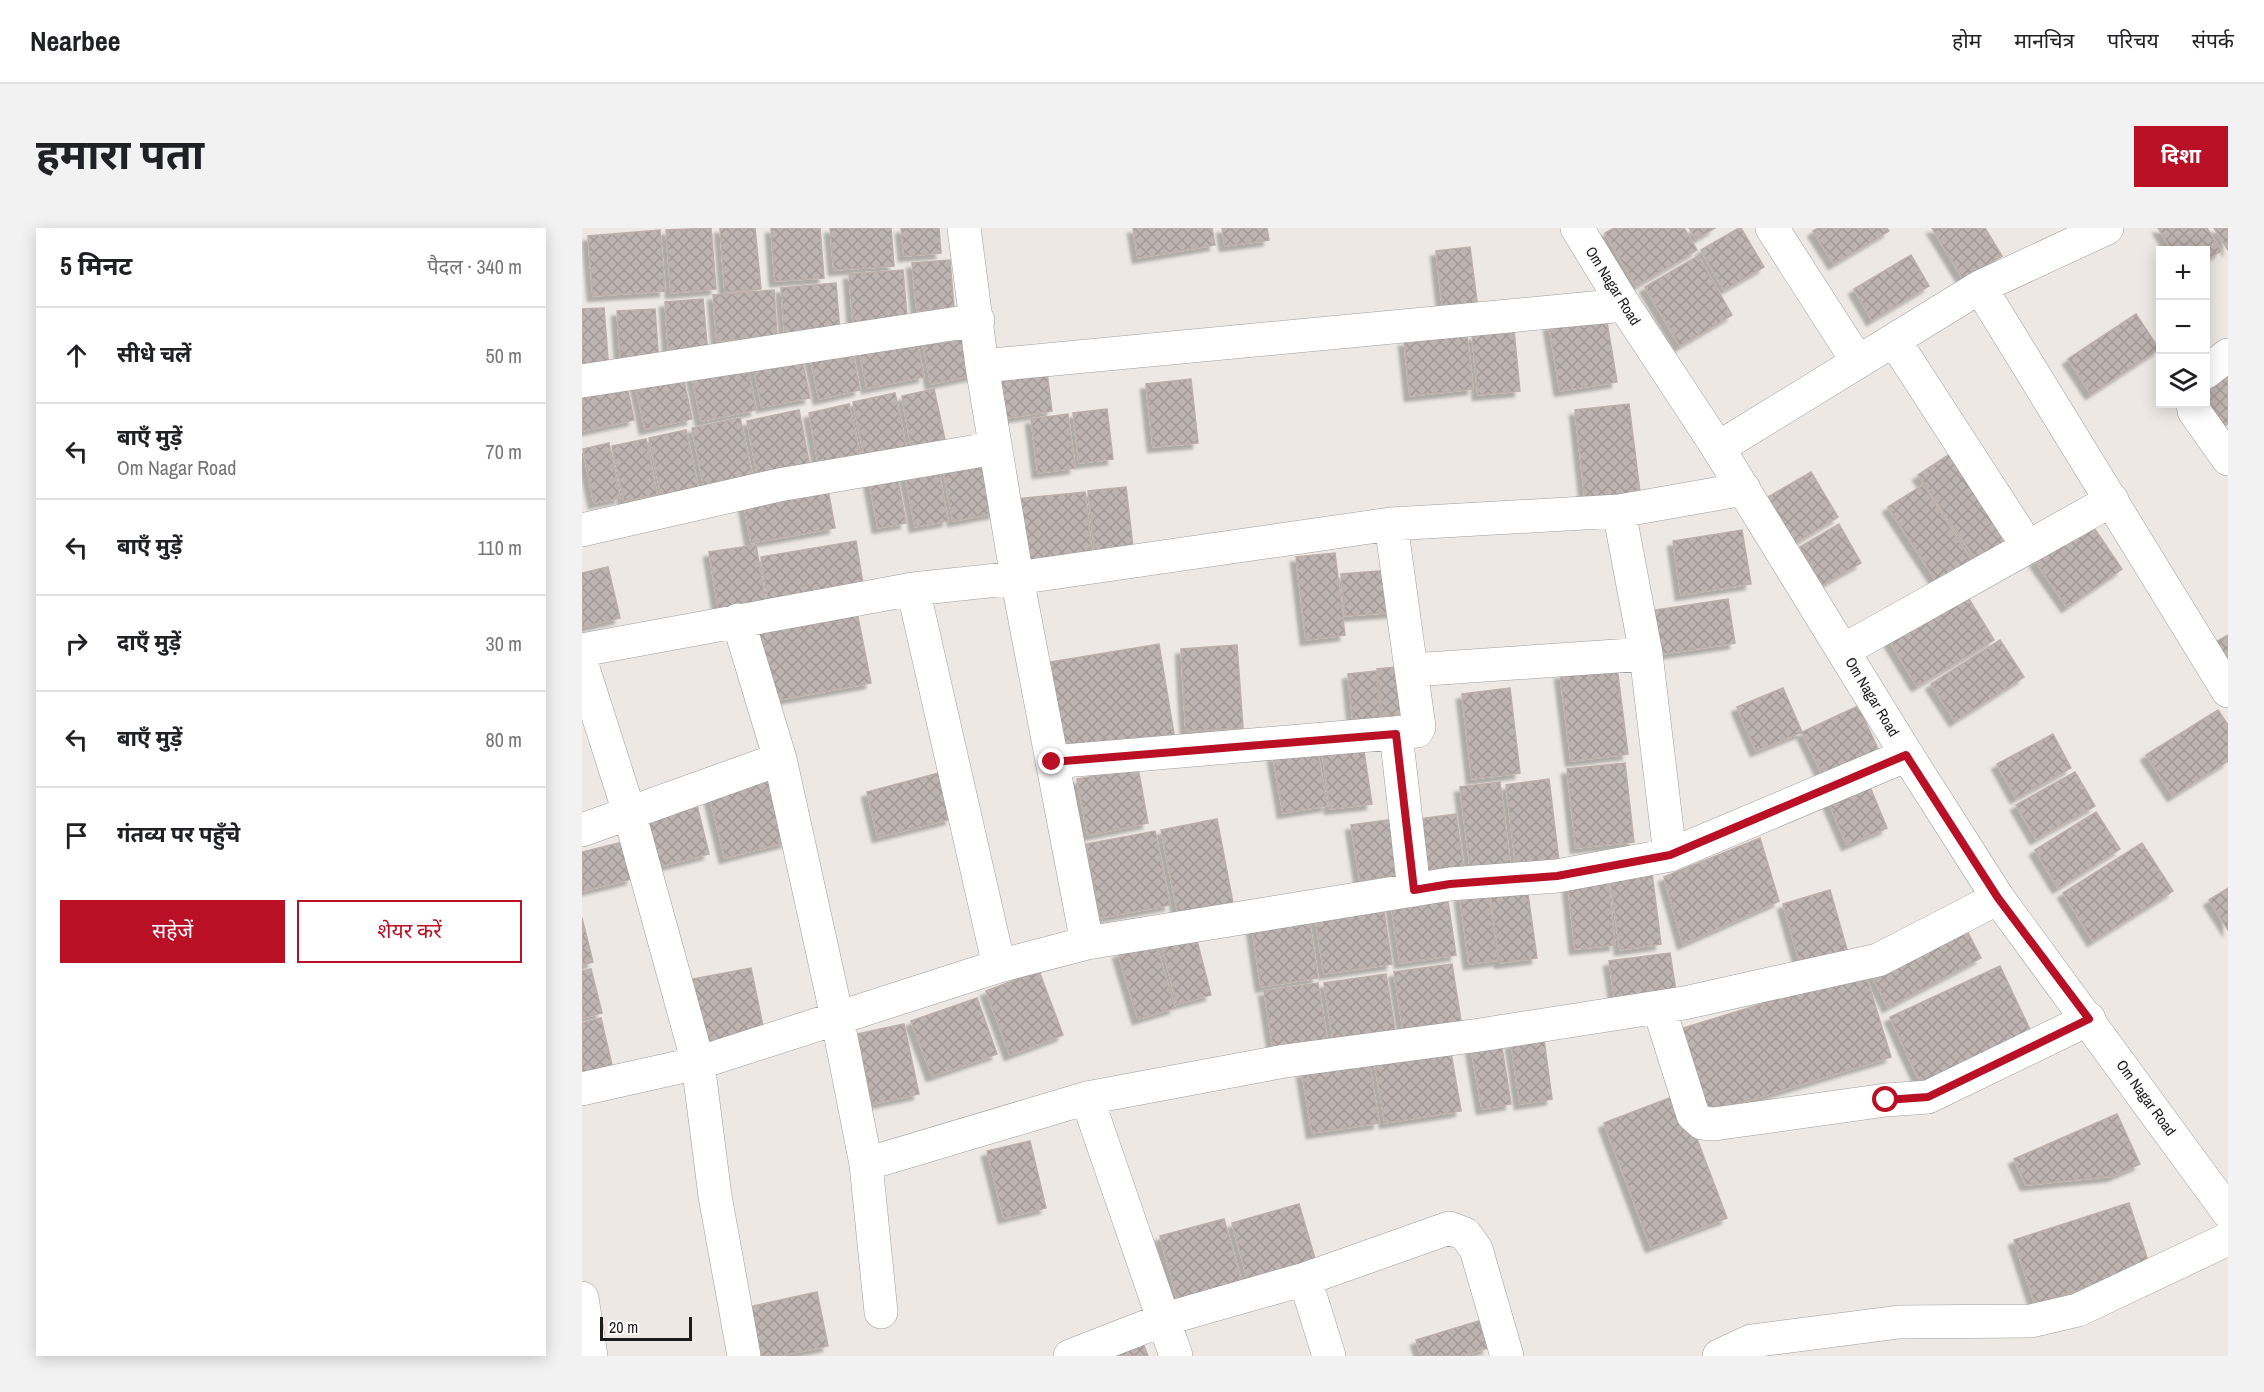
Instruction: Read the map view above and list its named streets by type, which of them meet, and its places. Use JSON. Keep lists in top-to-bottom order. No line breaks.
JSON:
{"streets":{"street":["Om Nagar Road"]},"scale_bar":"20 m","page":{"header":"Nearbee","nav":["होम","मानचित्र","परिचय","संपर्क"],"title":"हमारा पता","buttons":["दिशा",["सहेजें","शेयर करें"]],"heading":["5 मिनट","पैदल · 340 m"],"map_buttons":["+","−"],"list":[["सीधे चलें","50 m"],["बाएँ मुड़ें","Om Nagar Road","70 m"],["बाएँ मुड़ें","110 m"],["दाएँ मुड़ें","30 m"],["बाएँ मुड़ें","80 m"],"गंतव्य पर पहुँचे"],"scale":"20 m"}}
